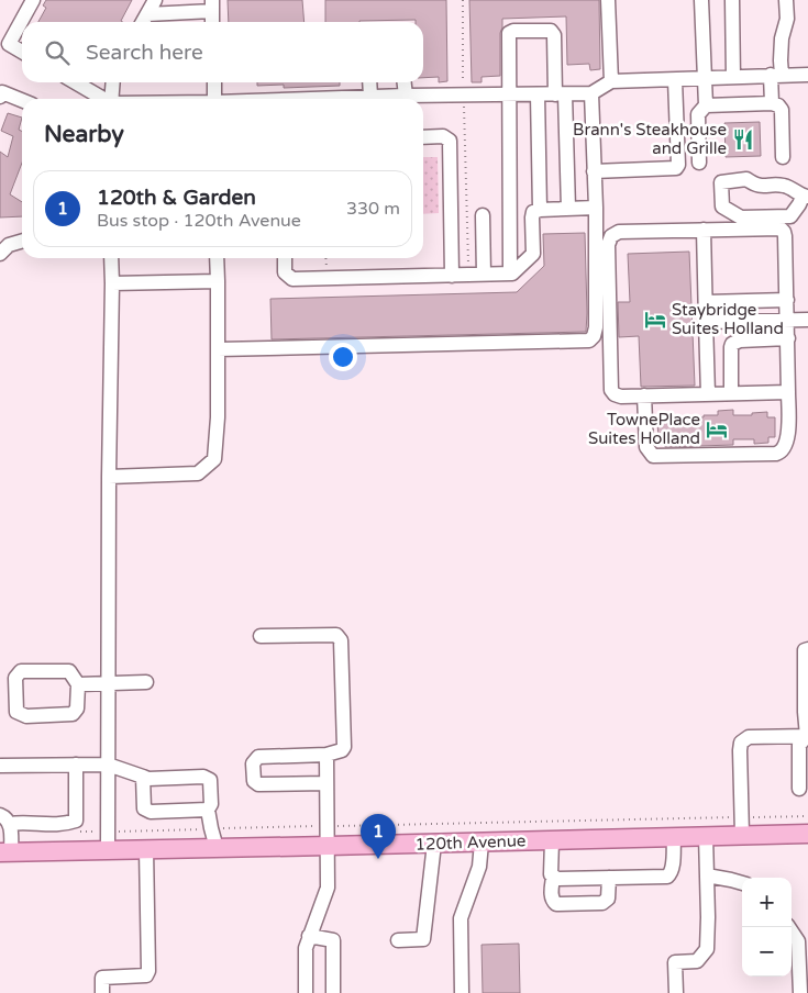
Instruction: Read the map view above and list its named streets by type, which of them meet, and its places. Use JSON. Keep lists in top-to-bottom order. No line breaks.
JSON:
{"streets":{"main road":["120th Avenue"]},"places":{"restaurant":["Brann's Steakhouse and Grille"],"hotel":["Staybridge Suites Holland","TownePlace Suites Holland"]},"page":{"search":"Search here","heading":"Nearby","list":[{"mark":"1","name":"120th & Garden","note":"Bus stop · 120th Avenue","value":"330 m"}],"pins":"1","map_buttons":["+","−"]}}
